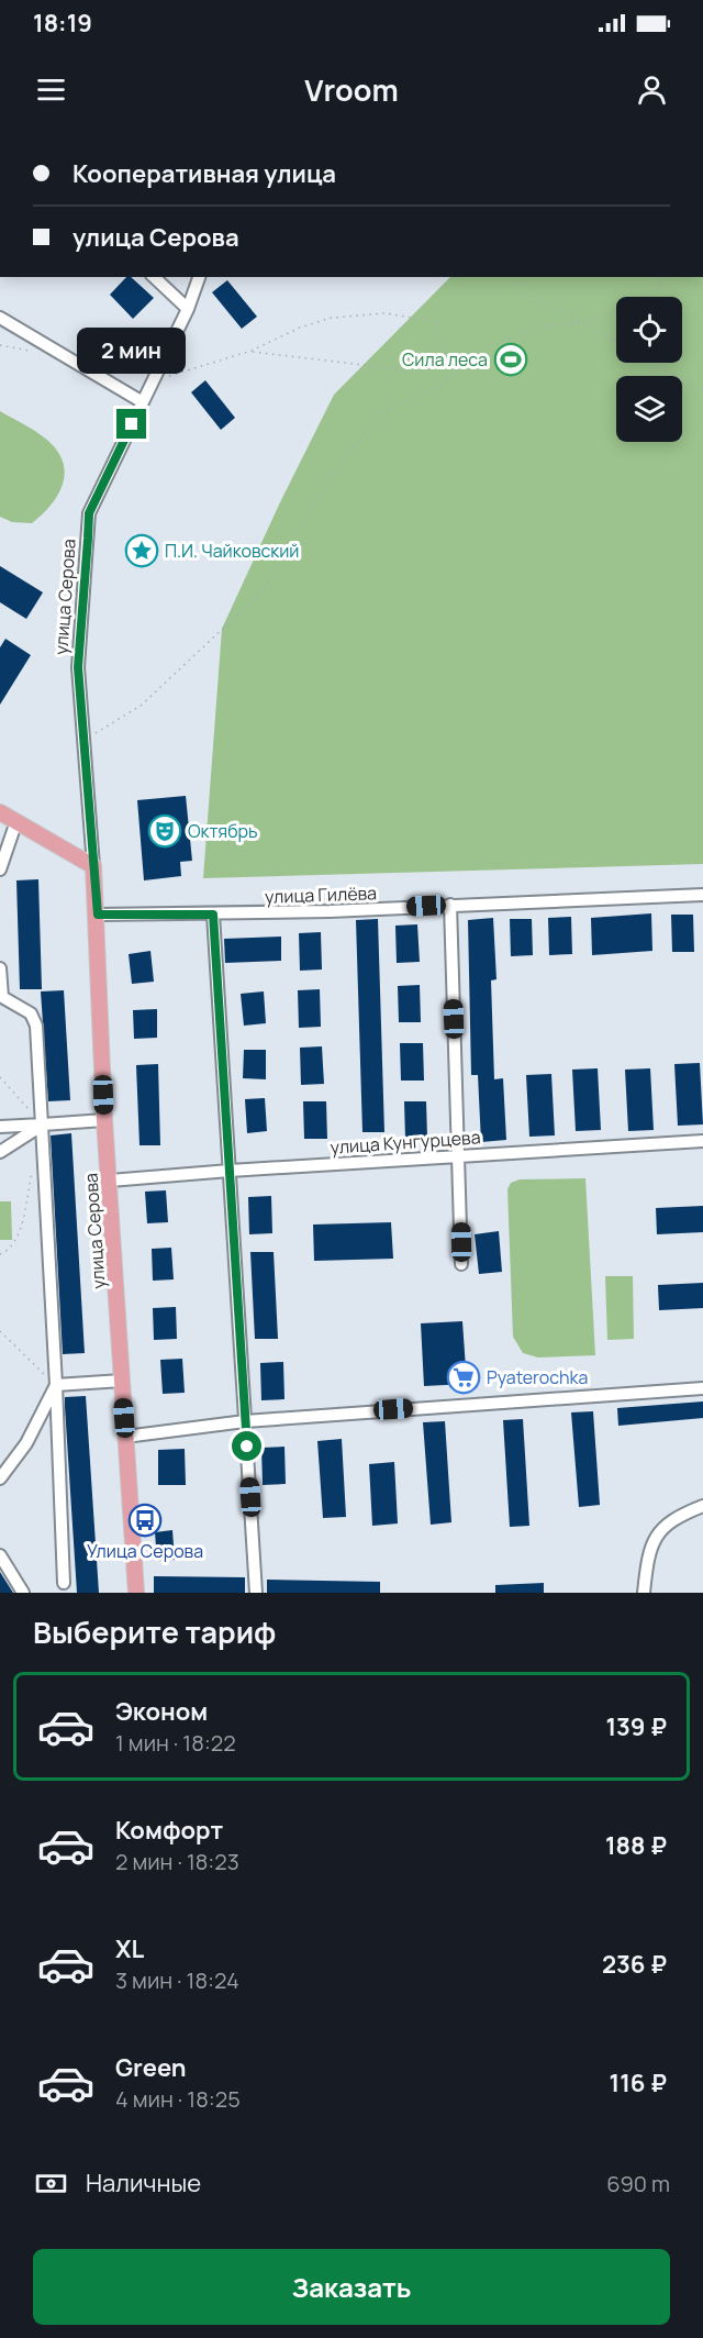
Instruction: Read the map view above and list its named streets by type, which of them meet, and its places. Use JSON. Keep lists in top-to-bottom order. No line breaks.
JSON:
{"streets":{"main road":["улица Серова"],"street":["улица Гилёва","улица Кунгурцева"]},"crossings":[["улица Серова","улица Гилёва"],["улица Серова","улица Кунгурцева"]],"places":{"sports":["Сила леса"],"place":["П.И. Чайковский"],"theatre":["Октябрь"],"supermarket":["Pyaterochka"],"bus stop":["Улица Серова"]},"page":{"status":"18:19","header":"Vroom","banner":["Кооперативная улица","улица Серова"],"bubble":"2 мин","heading":"Выберите тариф","list":[{"name":"Эконом","note":"1 мин · 18:22","value":"139 ₽"},{"name":"Комфорт","note":"2 мин · 18:23","value":"188 ₽"},{"name":"XL","note":"3 мин · 18:24","value":"236 ₽"},{"name":"Green","note":"4 мин · 18:25","value":"116 ₽"}],"pay":["Наличные","690 m"],"buttons":"Заказать"}}
